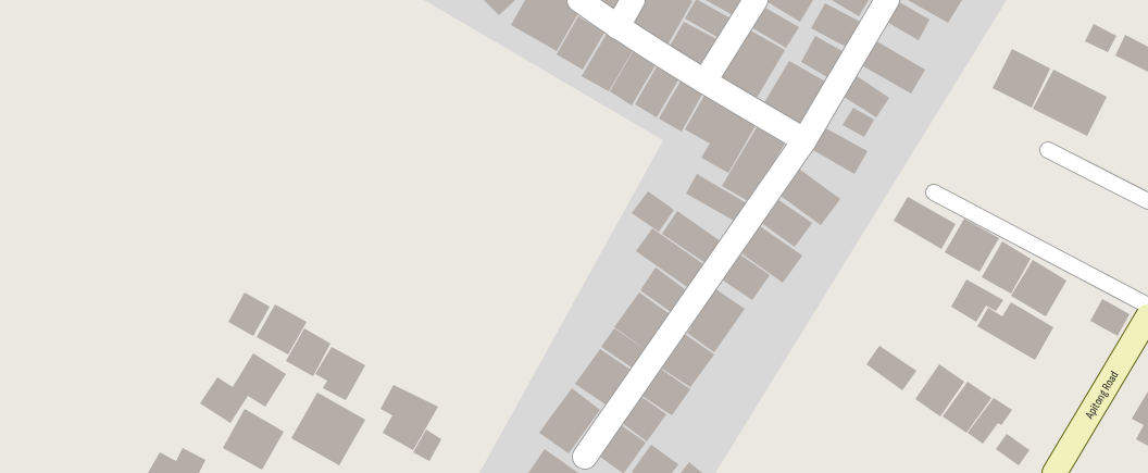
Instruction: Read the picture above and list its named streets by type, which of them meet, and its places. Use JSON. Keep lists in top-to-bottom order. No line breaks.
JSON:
{"streets":{"street":["Apitong Road"]}}
